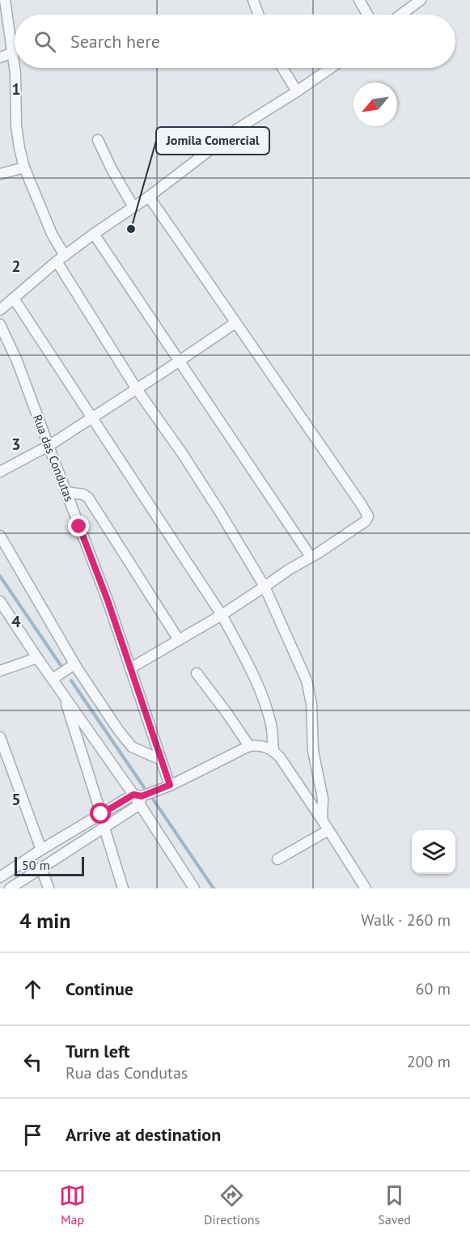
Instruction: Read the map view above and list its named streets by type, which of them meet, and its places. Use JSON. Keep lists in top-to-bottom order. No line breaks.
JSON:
{"streets":{"street":["Rua das Condutas"]},"places":["Jomila Comercial"],"scale_bar":"50 m","north":"bottom left","page":{"search":"Search here","scale":"50 m","heading":["4 min","Walk · 260 m"],"list":[["Continue","60 m"],["Turn left","Rua das Condutas","200 m"],"Arrive at destination"],"nav":["Map","Directions","Saved"]},"grid":{"rows":["1","2","3","4","5"]}}
